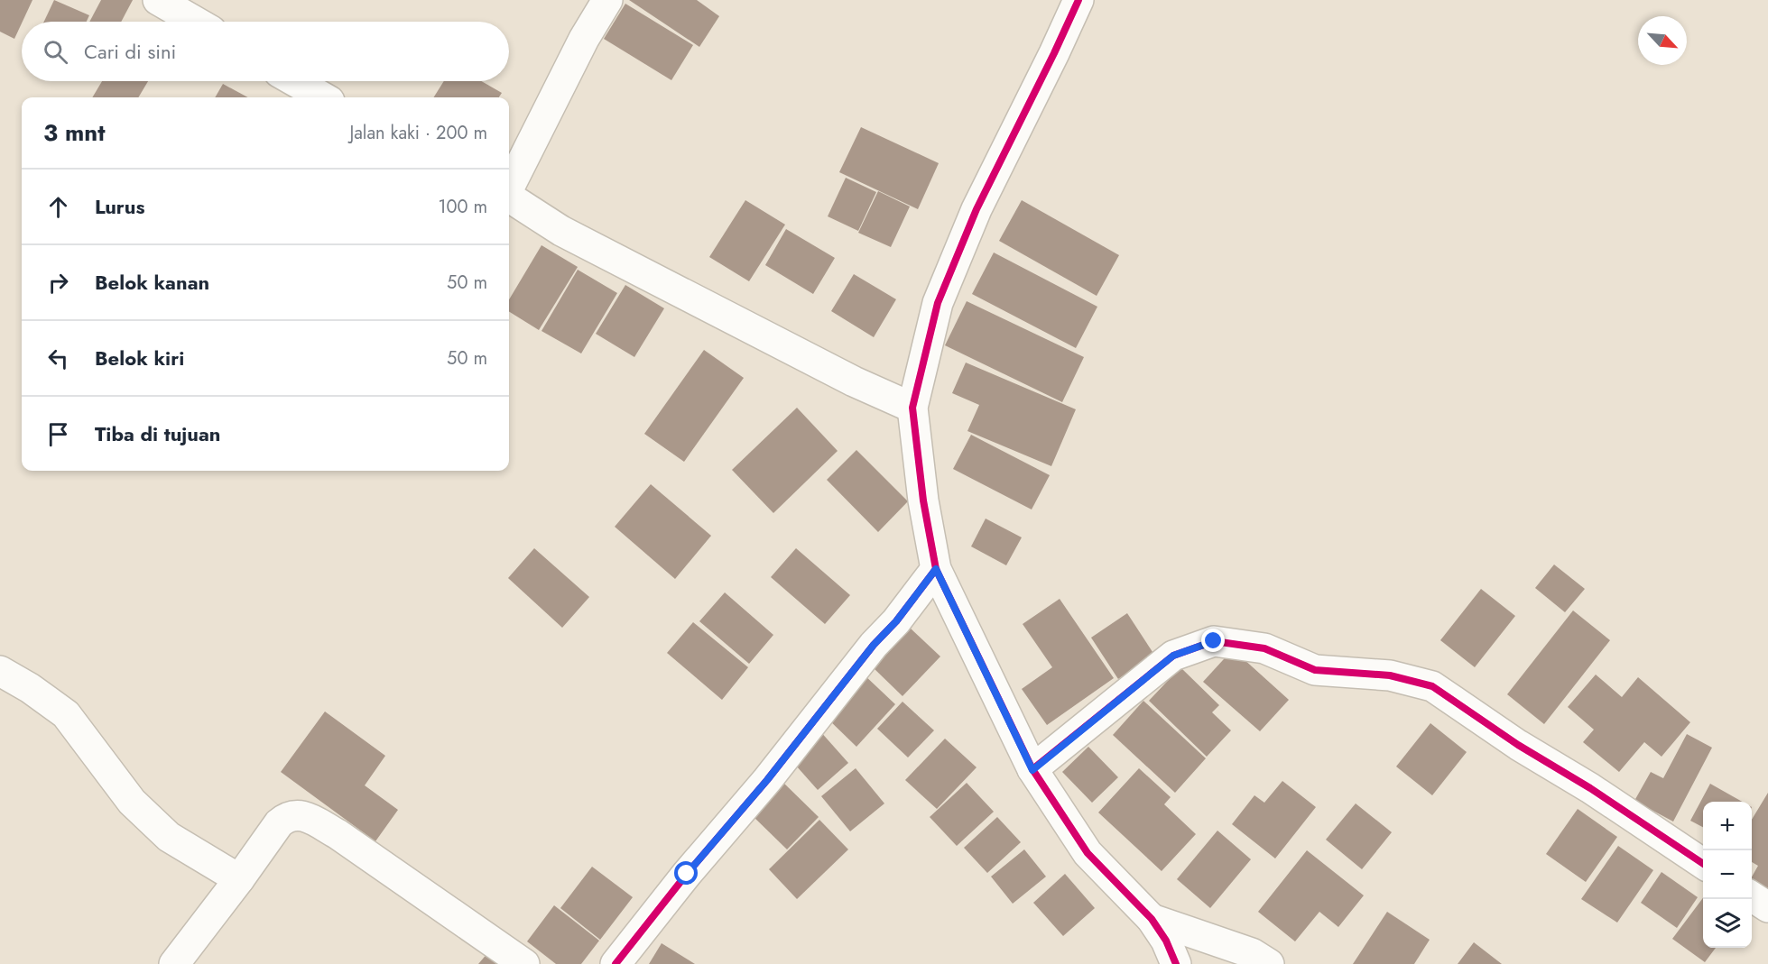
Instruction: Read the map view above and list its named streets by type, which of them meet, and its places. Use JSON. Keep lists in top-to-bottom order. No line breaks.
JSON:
{"north":"bottom right","page":{"search":"Cari di sini","heading":["3 mnt","Jalan kaki · 200 m"],"list":[["Lurus","100 m"],["Belok kanan","50 m"],["Belok kiri","50 m"],"Tiba di tujuan"],"map_buttons":["+","−"]}}
